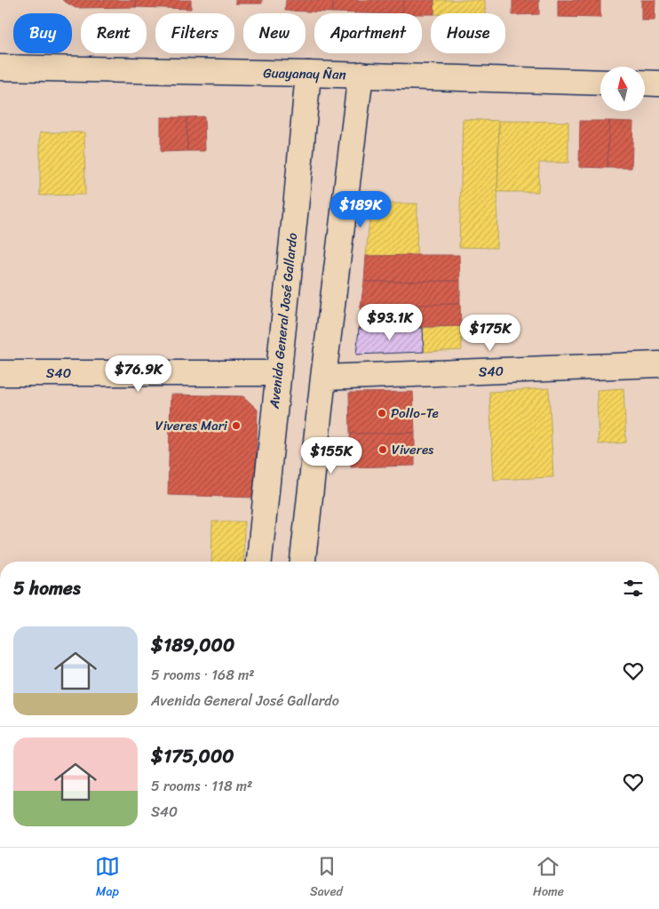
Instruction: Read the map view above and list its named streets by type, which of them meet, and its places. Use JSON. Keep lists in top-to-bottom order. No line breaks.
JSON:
{"streets":{"street":["Guayanay Ñan","Avenida General José Gallardo","S40"]},"crossings":[["Guayanay Ñan","Avenida General José Gallardo"],["Avenida General José Gallardo","S40"]],"places":["Pollo-Te","Viveres Mari","Viveres"],"north":"top","page":{"chip":["Buy","Rent","Filters","New","Apartment","House"],"price":["$189K","$93.1K","$175K","$76.9K","$155K"],"heading":"5 homes","list":[{"name":"$189,000","note":"5 rooms · 168 m² · Avenida General José Gallardo"},{"name":"$175,000","note":"5 rooms · 118 m² · S40"}],"tabs":["Map","Saved","Home"]}}
